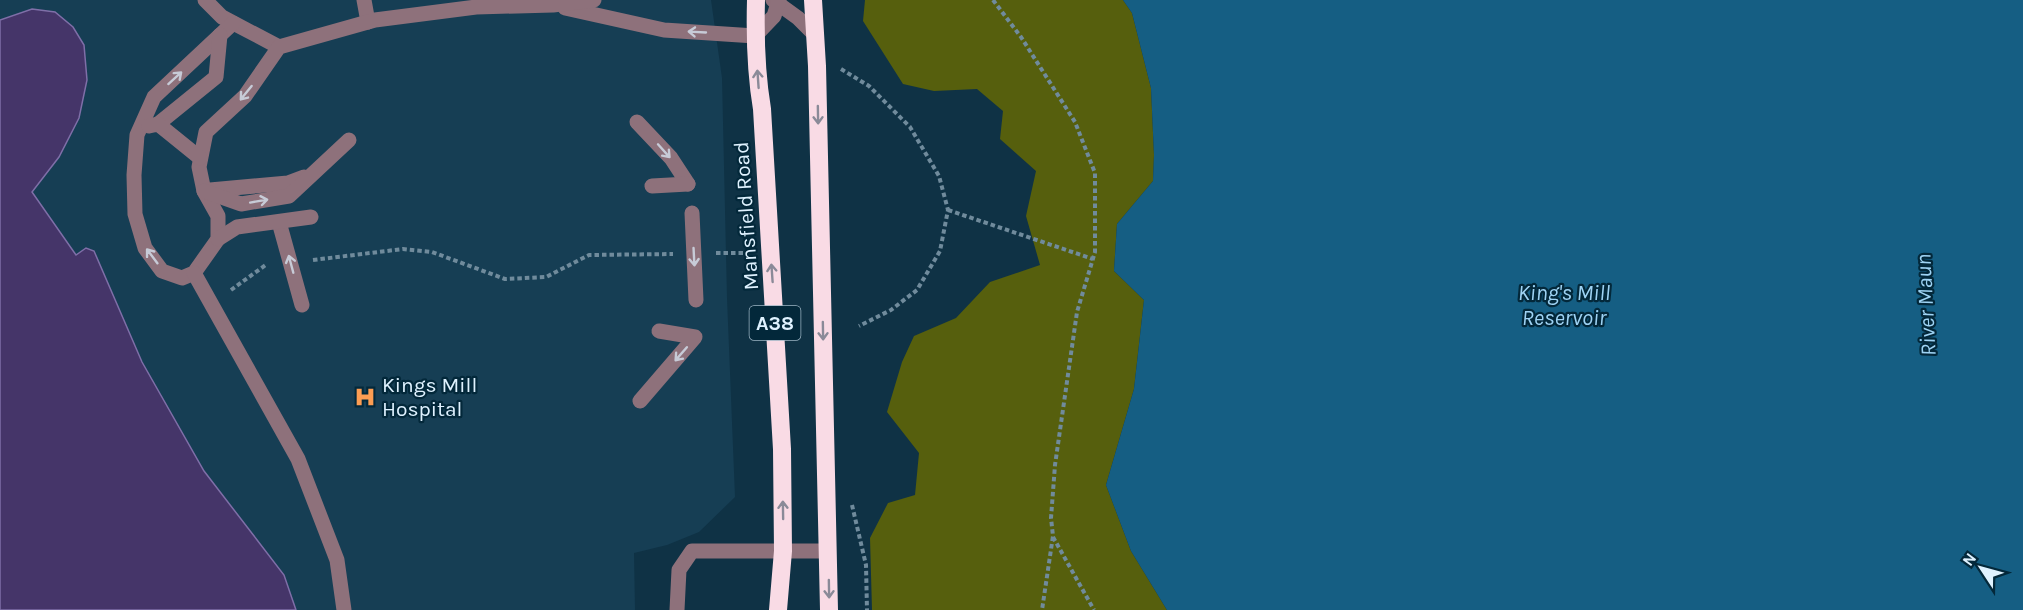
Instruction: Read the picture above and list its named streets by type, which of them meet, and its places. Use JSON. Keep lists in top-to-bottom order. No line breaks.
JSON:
{"streets":{"highway":["Mansfield Road","A38"]},"water":["King's Mill Reservoir","River Maun"],"places":{"hospital":["Kings Mill Hospital"]},"north":"top left"}
